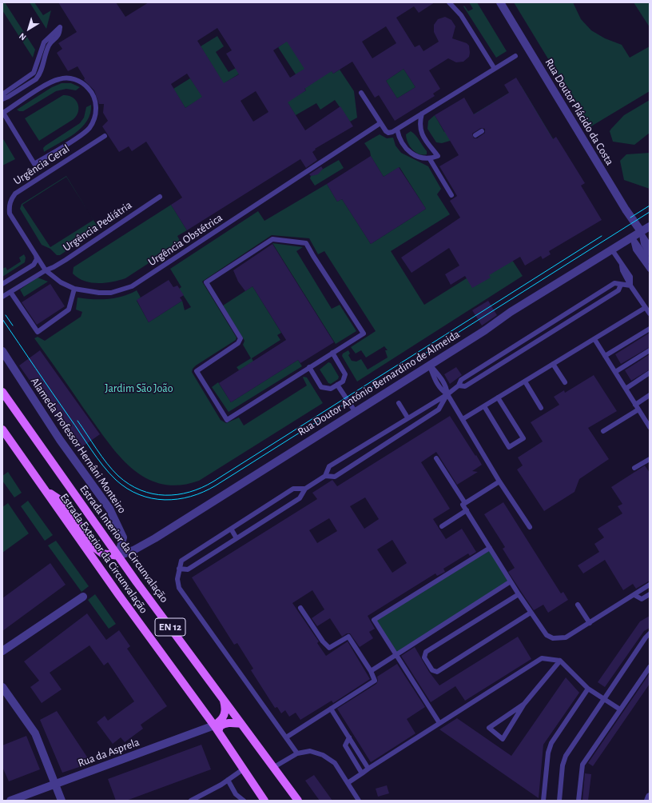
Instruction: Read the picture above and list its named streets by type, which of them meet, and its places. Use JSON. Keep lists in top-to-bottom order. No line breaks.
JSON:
{"streets":{"main road":["Estrada Interior da Circunvalação","Estrada Exterior da Circunvalação","EN 12"],"street":["Rua Doutor Plácido da Costa","Rua Doutor António Bernardino de Almeida","Alameda Professor Hernâni Monteiro","Rua da Asprela"],"lane":["Urgência Geral","Urgência Pediátria","Urgência Obstétrica"]},"crossings":[["Rua Doutor Plácido da Costa","Rua Doutor António Bernardino de Almeida"],["Urgência Geral","Urgência Pediátria"],["Urgência Geral","Urgência Obstétrica"],["Urgência Pediátria","Urgência Obstétrica"],["Rua Doutor António Bernardino de Almeida","Alameda Professor Hernâni Monteiro"],["Rua Doutor António Bernardino de Almeida","Estrada Interior da Circunvalação"],["Alameda Professor Hernâni Monteiro","Estrada Interior da Circunvalação"],["Estrada Exterior da Circunvalação","Rua da Asprela"]],"parks":["Jardim São João"],"north":"bottom left"}
